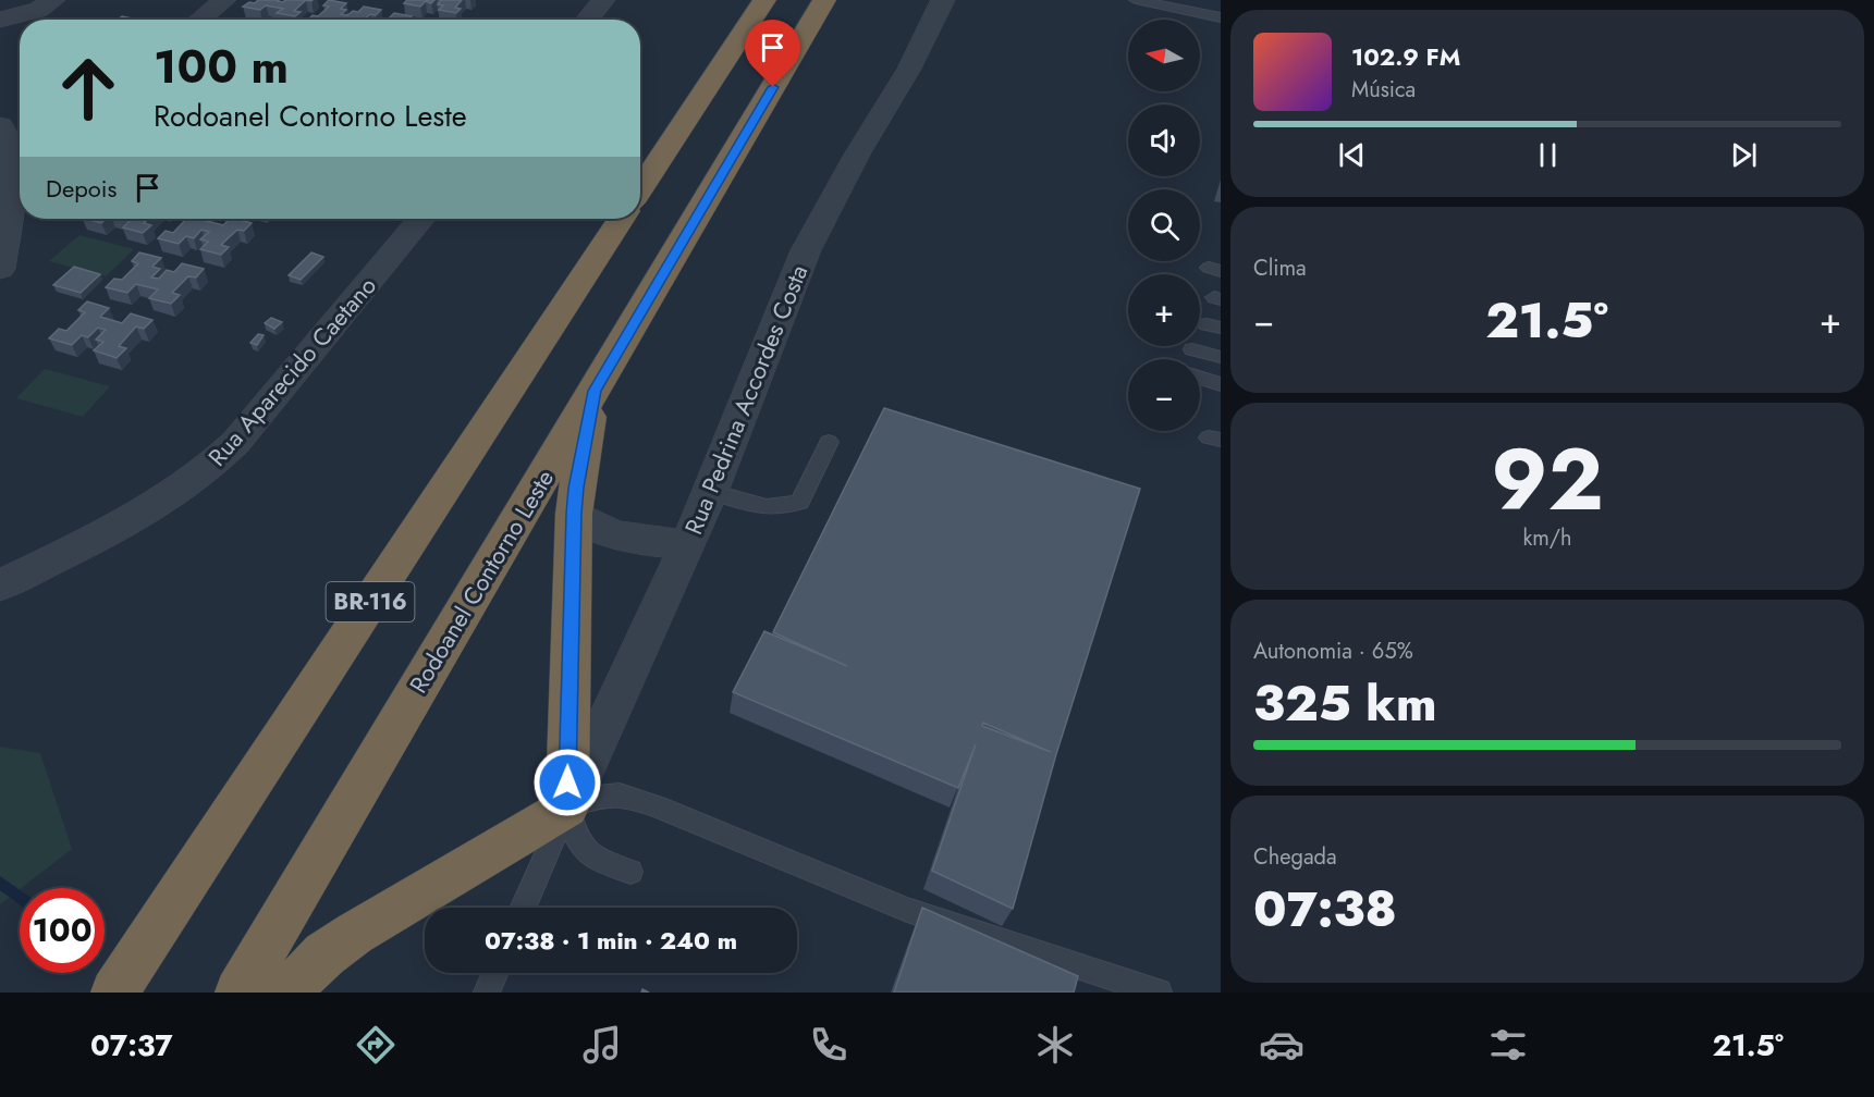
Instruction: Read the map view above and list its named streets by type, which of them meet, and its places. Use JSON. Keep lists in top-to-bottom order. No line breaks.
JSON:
{"streets":{"highway":["Rodoanel Contorno Leste","BR-116"],"street":["Rua Aparecido Caetano","Rua Pedrina Accordes Costa"]},"north":"left","page":{"map_buttons":["+","−"],"turn":["100 m","Rodoanel Contorno Leste"],"song":["102.9 FM","Música"],"then":"Depois","tile":["Clima",["92","km/h"],["Autonomia · 65%","325 km"],["Chegada","07:38"]],"heat":["−","21.5°","+"],"limit":"100","trip":"07:38 · 1 min · 240 m","tabs":["07:37","21.5°"]}}
